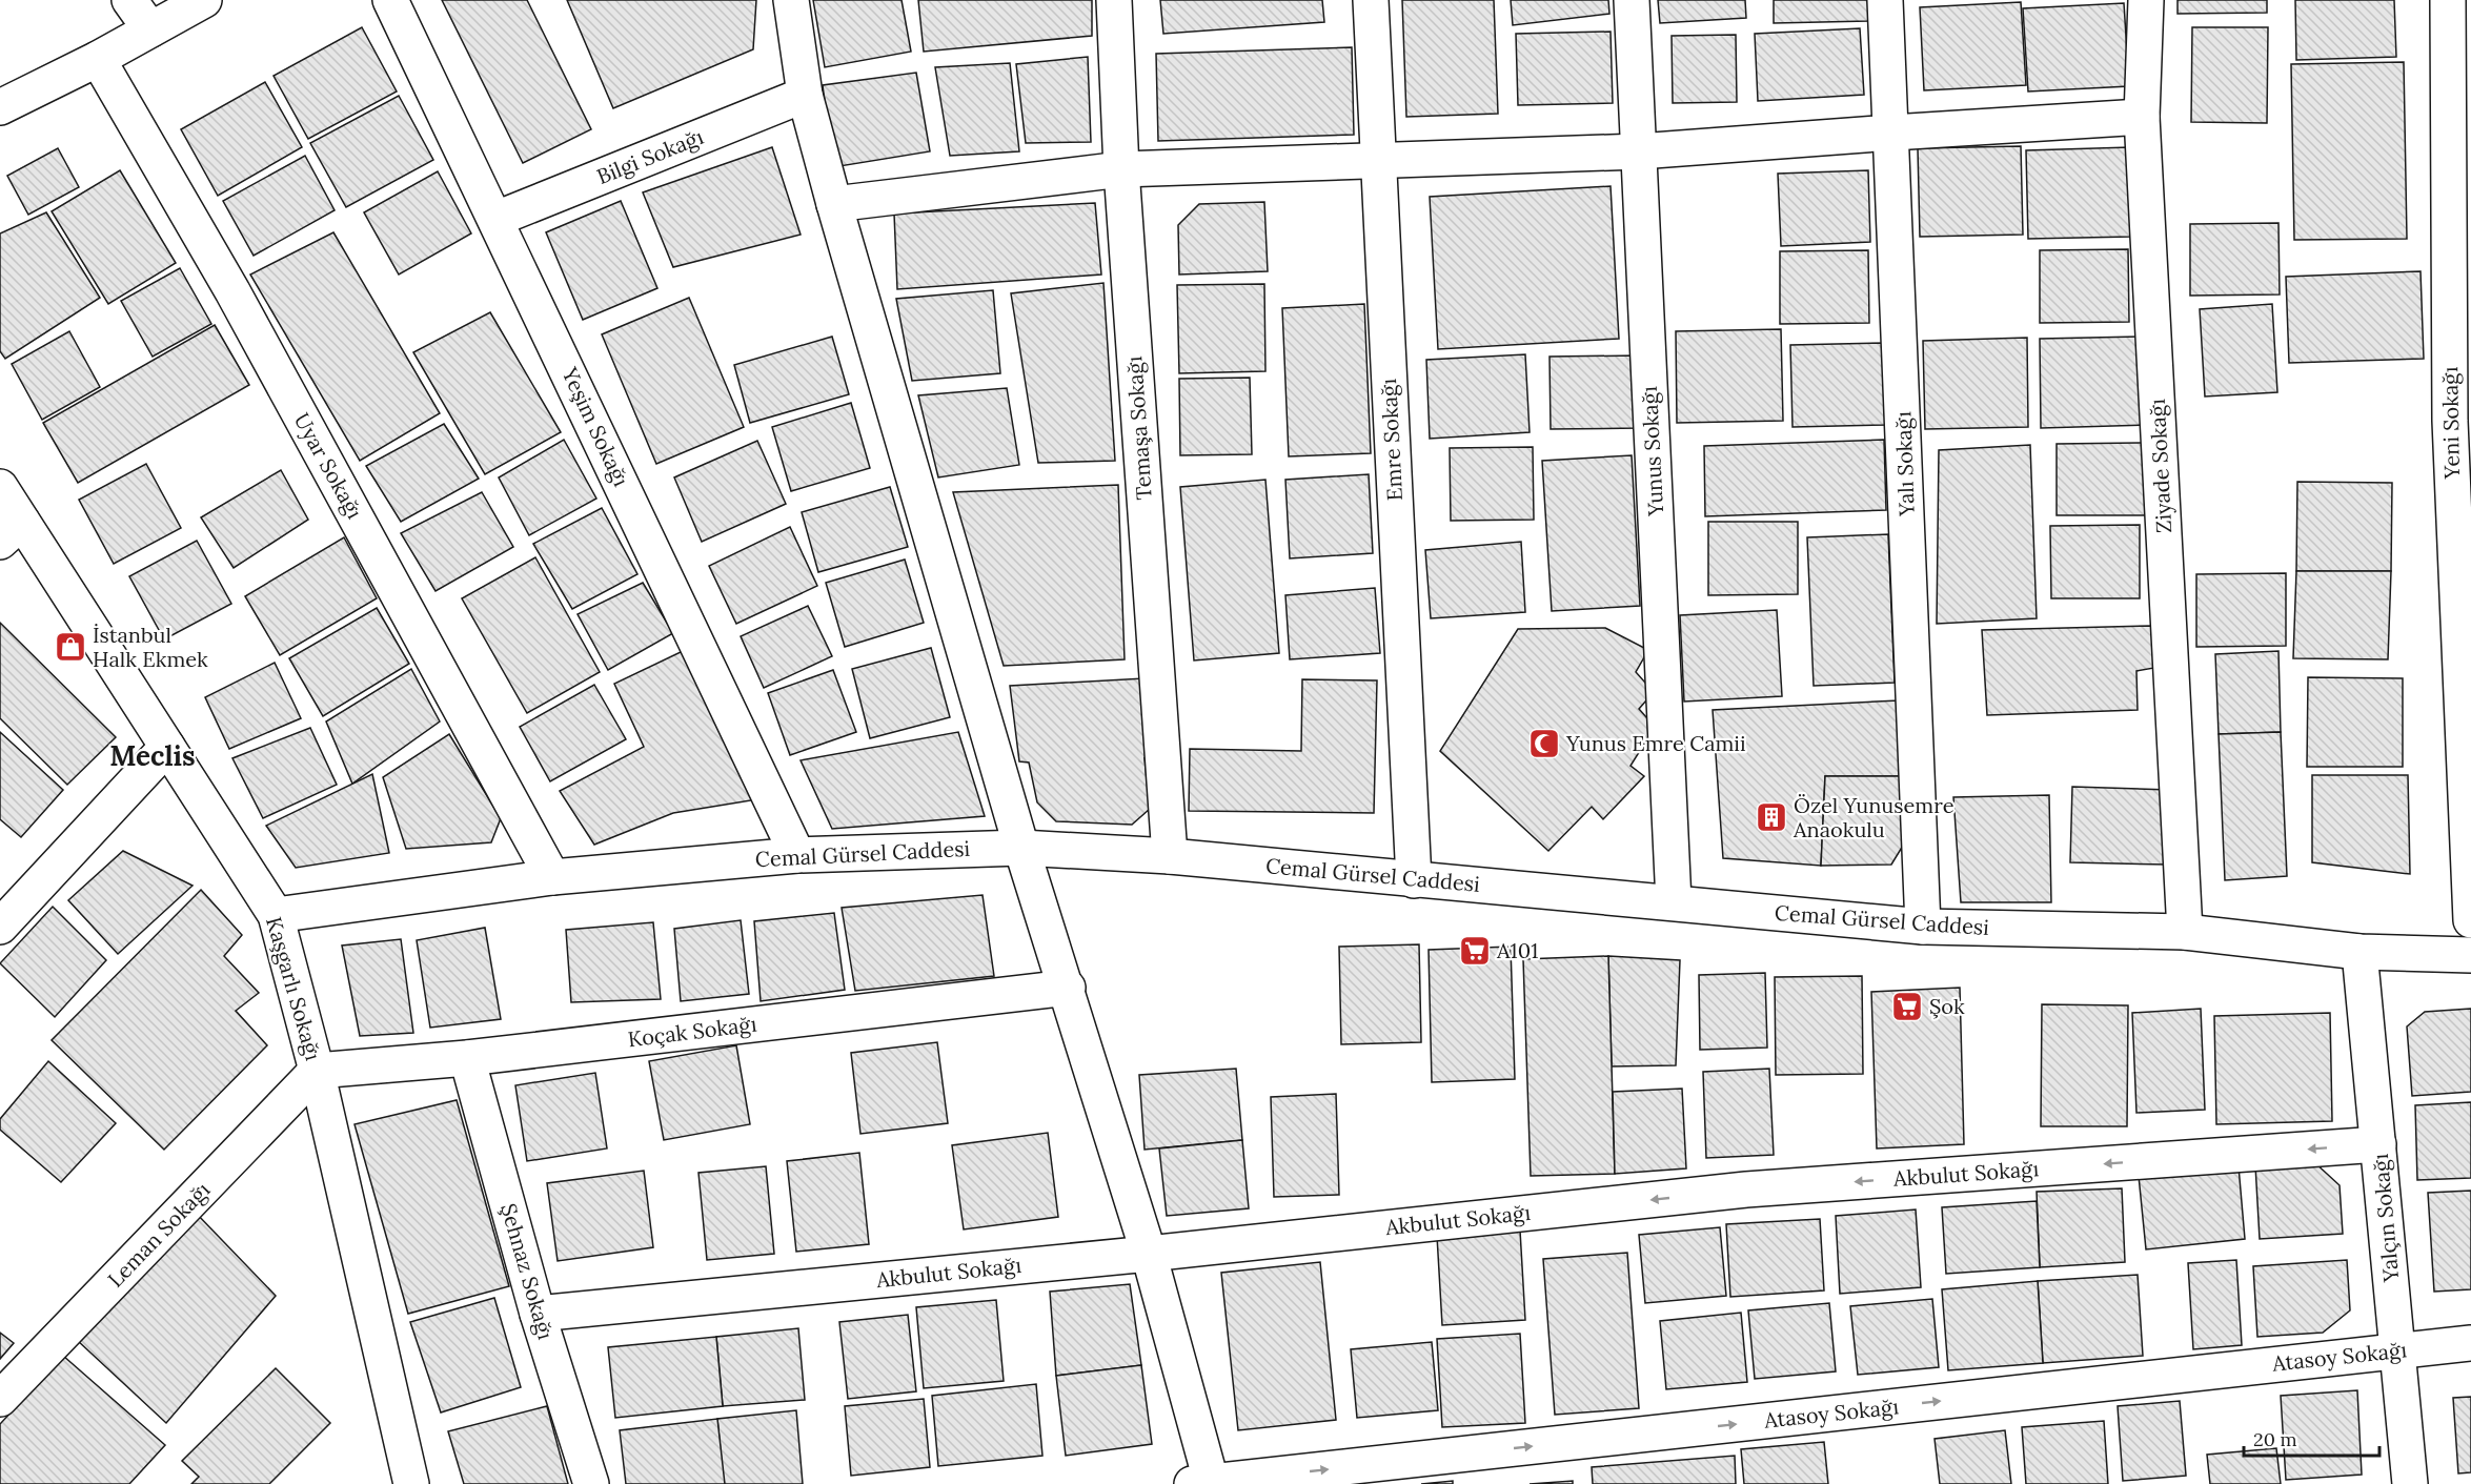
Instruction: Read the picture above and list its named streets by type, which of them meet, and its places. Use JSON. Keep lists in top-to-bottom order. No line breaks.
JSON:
{"streets":{"street":["Bilgi Sokağı","Yeni Sokağı","Yeşim Sokağı","Temaşa Sokağı","Emre Sokağı","Yunus Sokağı","Yalı Sokağı","Uyar Sokağı","Ziyade Sokağı","Cemal Gürsel Caddesi","Kaşgarlı Sokağı","Koçak Sokağı","Akbulut Sokağı","Yalçın Sokağı","Leman Sokağı","Şehnaz Sokağı","Atasoy Sokağı"]},"crossings":[["Bilgi Sokağı","Yeşim Sokağı"],["Yeşim Sokağı","Cemal Gürsel Caddesi"],["Temaşa Sokağı","Cemal Gürsel Caddesi"],["Emre Sokağı","Cemal Gürsel Caddesi"],["Yunus Sokağı","Cemal Gürsel Caddesi"],["Yalı Sokağı","Cemal Gürsel Caddesi"],["Uyar Sokağı","Cemal Gürsel Caddesi"],["Ziyade Sokağı","Cemal Gürsel Caddesi"],["Cemal Gürsel Caddesi","Kaşgarlı Sokağı"],["Cemal Gürsel Caddesi","Yalçın Sokağı"],["Kaşgarlı Sokağı","Koçak Sokağı"],["Kaşgarlı Sokağı","Leman Sokağı"],["Koçak Sokağı","Leman Sokağı"],["Koçak Sokağı","Şehnaz Sokağı"],["Akbulut Sokağı","Yalçın Sokağı"],["Akbulut Sokağı","Şehnaz Sokağı"],["Yalçın Sokağı","Atasoy Sokağı"]],"one_way":["Akbulut Sokağı","Atasoy Sokağı"],"districts":["Meclis"],"places":{"shop":["İstanbul Halk Ekmek"],"mosque":["Yunus Emre Camii"],"building":["Özel Yunusemre Anaokulu"],"supermarket":["A101","Şok"]},"scale_bar":"20 m"}
